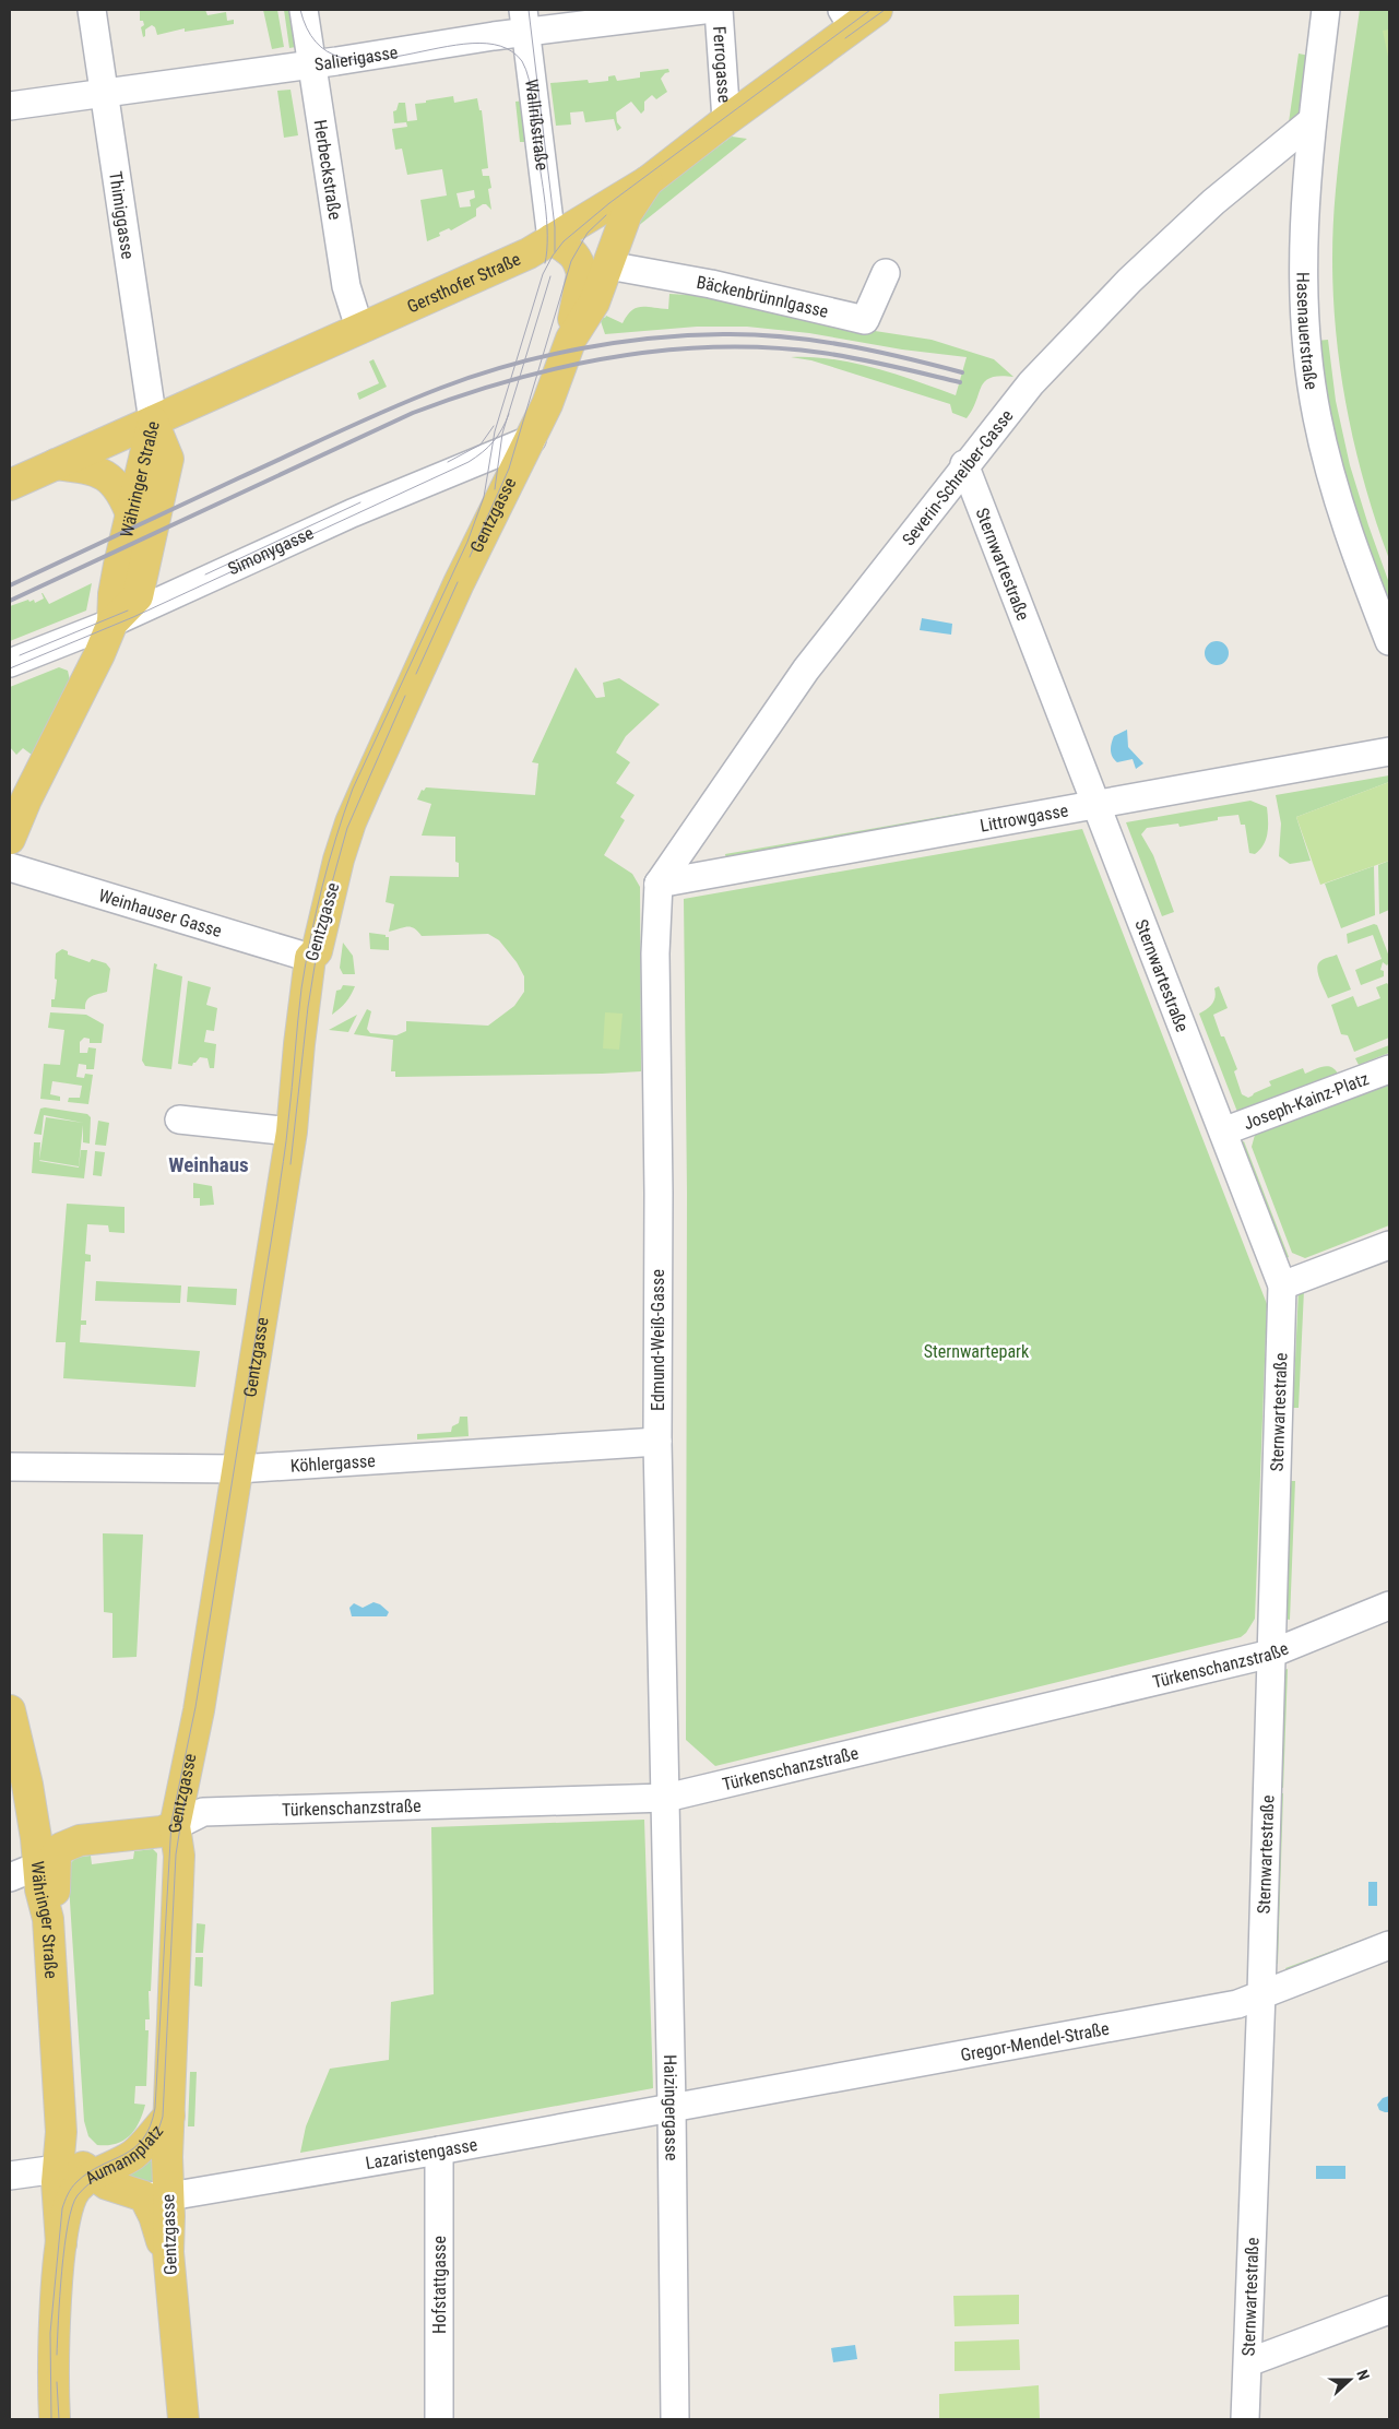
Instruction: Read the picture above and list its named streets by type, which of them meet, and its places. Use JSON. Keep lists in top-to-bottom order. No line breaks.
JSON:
{"streets":{"main road":["Gersthofer Straße","Währinger Straße","Gentzgasse","Aumannplatz"],"street":["Salierigasse","Ferrogasse","Wallrißstraße","Herbeckstraße","Thimiggasse","Bäckenbrünnlgasse","Hasenauerstraße","Severin-Schreiber-Gasse","Simonygasse","Sternwartestraße","Littrowgasse","Weinhauser Gasse","Joseph-Kainz-Platz","Edmund-Weiß-Gasse","Köhlergasse","Türkenschanzstraße","Gregor-Mendel-Straße","Haizingergasse","Lazaristengasse","Hofstattgasse"]},"crossings":[["Salierigasse","Wallrißstraße"],["Salierigasse","Herbeckstraße"],["Salierigasse","Thimiggasse"],["Ferrogasse","Gersthofer Straße"],["Wallrißstraße","Gersthofer Straße"],["Wallrißstraße","Gentzgasse"],["Herbeckstraße","Gersthofer Straße"],["Thimiggasse","Gersthofer Straße"],["Thimiggasse","Währinger Straße"],["Gersthofer Straße","Währinger Straße"],["Gersthofer Straße","Gentzgasse"],["Bäckenbrünnlgasse","Gentzgasse"],["Hasenauerstraße","Severin-Schreiber-Gasse"],["Severin-Schreiber-Gasse","Sternwartestraße"],["Severin-Schreiber-Gasse","Littrowgasse"],["Severin-Schreiber-Gasse","Edmund-Weiß-Gasse"],["Währinger Straße","Simonygasse"],["Währinger Straße","Aumannplatz"],["Gentzgasse","Simonygasse"],["Gentzgasse","Weinhauser Gasse"],["Gentzgasse","Köhlergasse"],["Gentzgasse","Türkenschanzstraße"],["Gentzgasse","Aumannplatz"],["Gentzgasse","Lazaristengasse"],["Sternwartestraße","Littrowgasse"],["Sternwartestraße","Joseph-Kainz-Platz"],["Sternwartestraße","Türkenschanzstraße"],["Sternwartestraße","Gregor-Mendel-Straße"],["Littrowgasse","Edmund-Weiß-Gasse"],["Edmund-Weiß-Gasse","Köhlergasse"],["Edmund-Weiß-Gasse","Türkenschanzstraße"],["Edmund-Weiß-Gasse","Haizingergasse"],["Türkenschanzstraße","Haizingergasse"],["Gregor-Mendel-Straße","Haizingergasse"],["Gregor-Mendel-Straße","Lazaristengasse"],["Haizingergasse","Lazaristengasse"],["Aumannplatz","Lazaristengasse"],["Lazaristengasse","Hofstattgasse"]],"districts":["Weinhaus"],"parks":["Sternwartepark"],"north":"right"}
